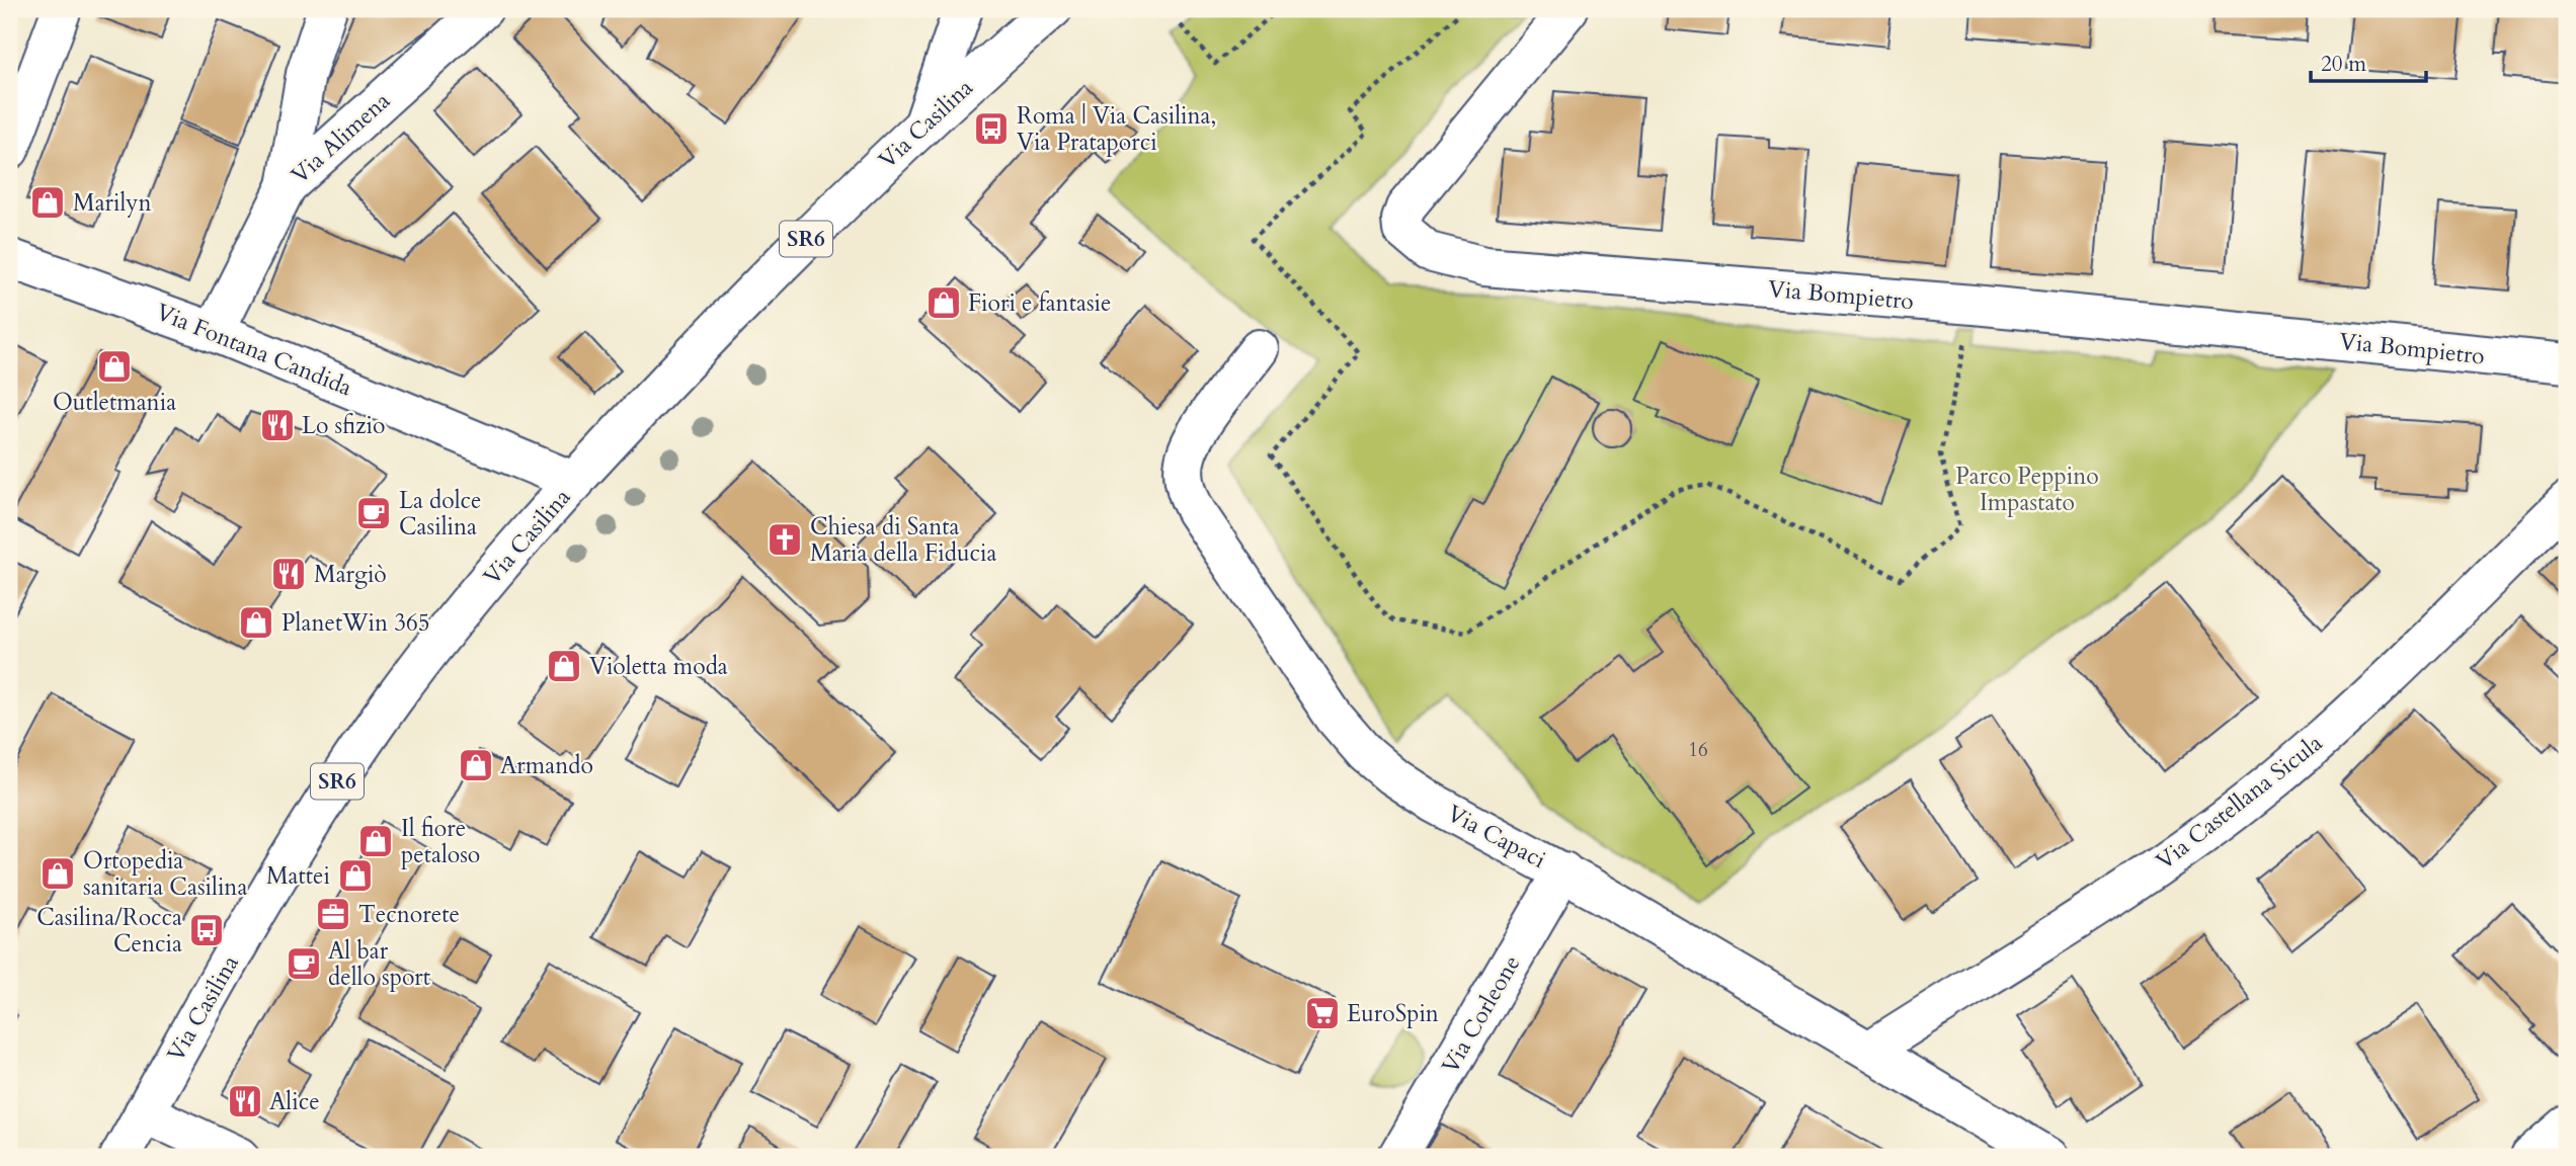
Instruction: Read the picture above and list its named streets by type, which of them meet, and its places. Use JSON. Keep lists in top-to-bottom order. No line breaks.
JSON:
{"streets":{"street":["Via Casilina","Via Alimena","SR6","Via Bompietro","Via Fontana Candida","Via Castellana Sicula","Via Capaci","Via Corleone"]},"crossings":[["Via Casilina","Via Fontana Candida"],["Via Alimena","Via Fontana Candida"],["Via Castellana Sicula","Via Capaci"],["Via Capaci","Via Corleone"]],"parks":["Parco Peppino Impastato"],"places":{"bus stop":["Roma | Via Casilina, Via Prataporci","Casilina/Rocca Cencia"],"shop":["Marilyn","Fiori e fantasie","Outletmania","PlanetWin 365","Violetta moda","Armando","Il fiore petaloso","Ortopedia sanitaria Casilina","Mattei"],"restaurant":["Lo sfizio","Margiò","Alice"],"cafe":["La dolce Casilina","Al bar dello sport"],"church":["Chiesa di Santa Maria della Fiducia"],"office":["Tecnorete"],"supermarket":["EuroSpin"]},"house_numbers":["16"],"scale_bar":"20 m"}
